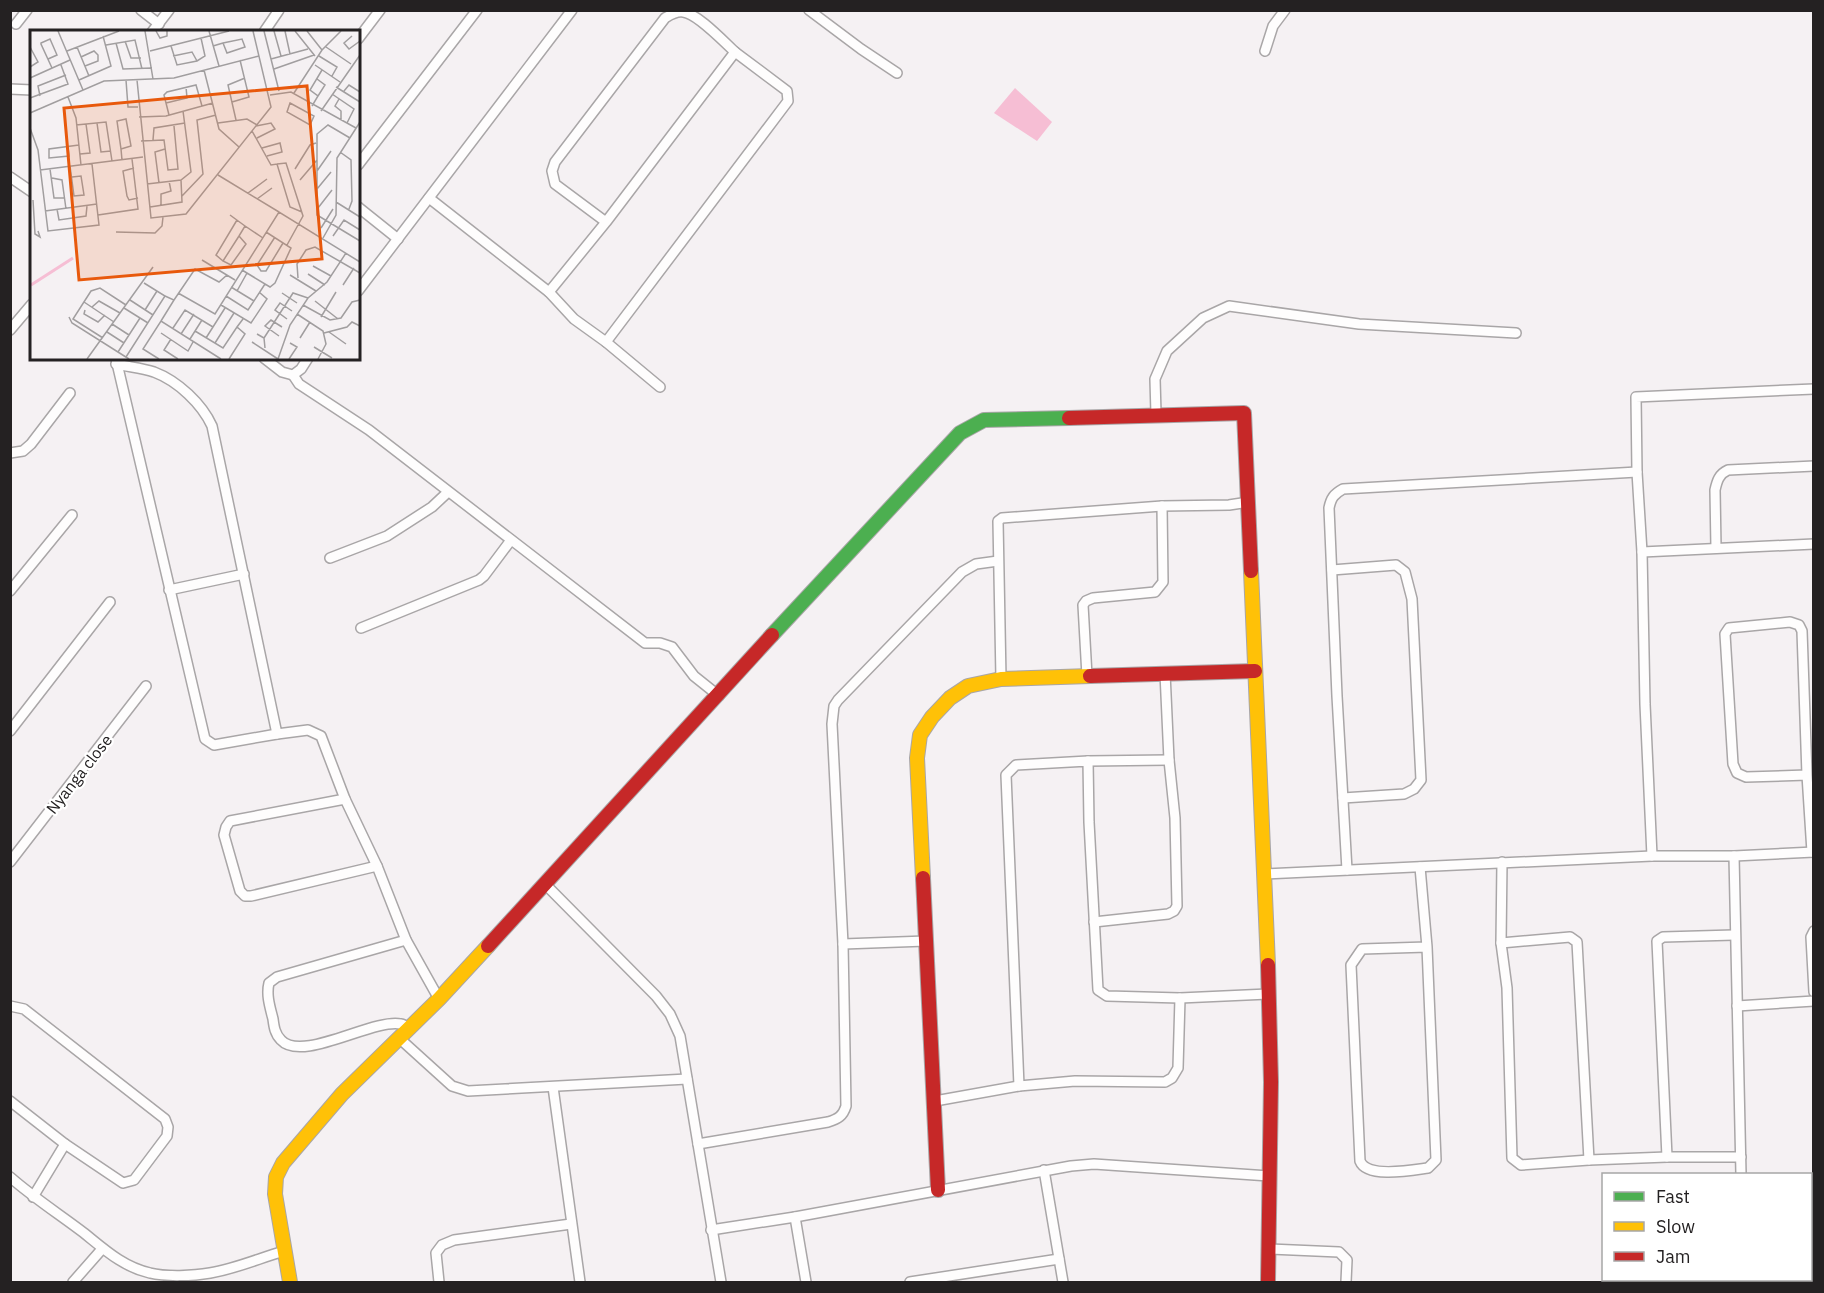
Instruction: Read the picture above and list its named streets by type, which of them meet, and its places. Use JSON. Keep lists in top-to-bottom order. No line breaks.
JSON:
{"streets":{"street":["Nyanga close"]},"legend":["Fast","Slow","Jam"]}
